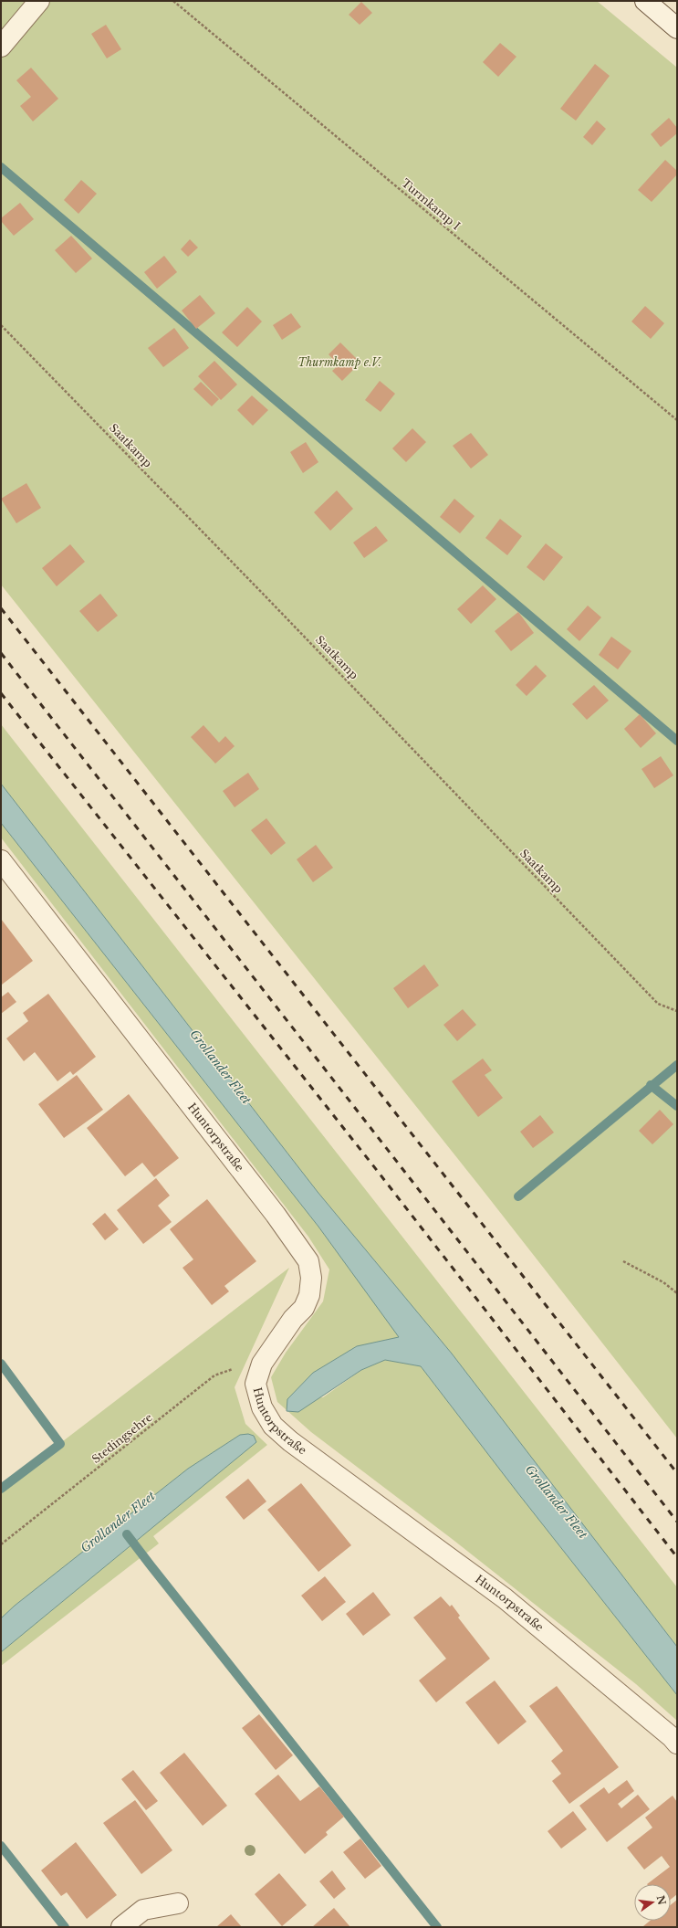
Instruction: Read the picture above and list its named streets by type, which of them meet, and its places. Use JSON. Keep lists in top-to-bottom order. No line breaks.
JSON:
{"streets":{"street":["Huntorpstraße"],"path":["Turmkamp I","Saatkamp","Stedingsehre"]},"crossings":[["Huntorpstraße","Stedingsehre"]],"water":["Grollander Fleet"],"parks":["Thurmkamp e.V."],"north":"right"}
